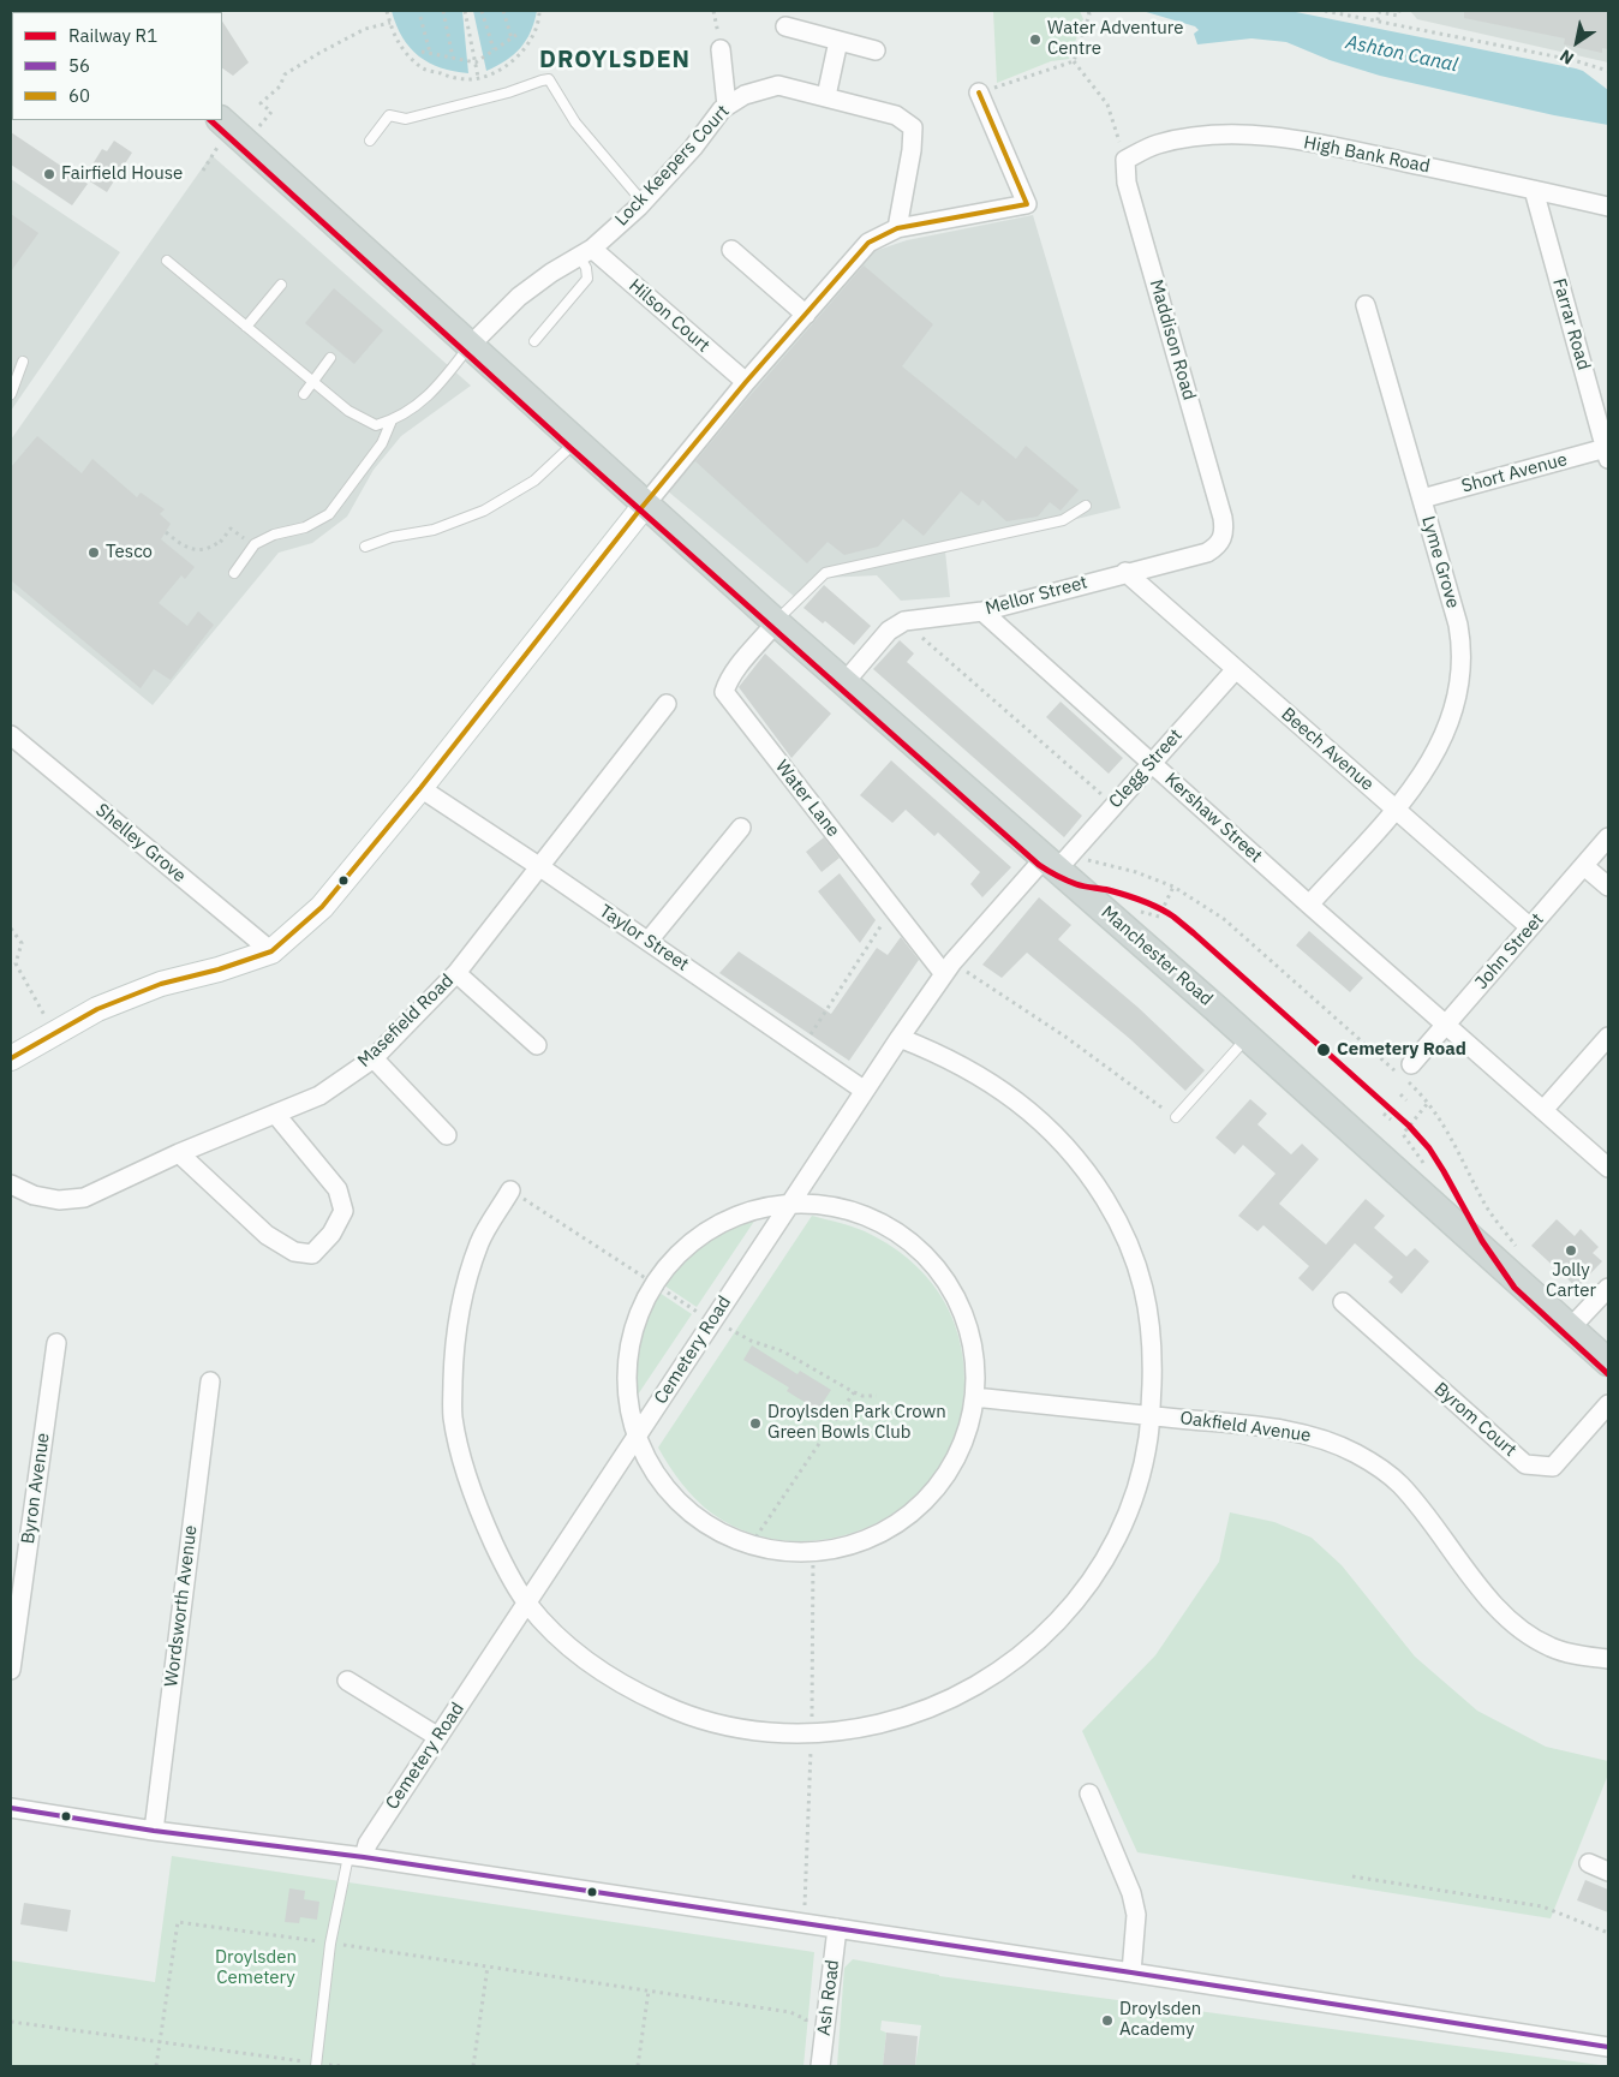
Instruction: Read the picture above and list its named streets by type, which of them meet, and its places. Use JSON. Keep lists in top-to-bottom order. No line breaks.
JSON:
{"streets":{"main road":["Manchester Road"],"street":["High Bank Road","Lock Keepers Court","Hilson Court","Farrar Road","Maddison Road","Short Avenue","Lyme Grove","Mellor Street","Beech Avenue","Clegg Street","Water Lane","Kershaw Street","Shelley Grove","Taylor Street","John Street","Masefield Road","Cemetery Road","Byrom Court","Oakfield Avenue","Byron Avenue","Wordsworth Avenue","Ash Road"]},"crossings":[["High Bank Road","Farrar Road"],["High Bank Road","Maddison Road"],["Lock Keepers Court","Hilson Court"],["Lock Keepers Court","Manchester Road"],["Farrar Road","Short Avenue"],["Maddison Road","Mellor Street"],["Short Avenue","Lyme Grove"],["Lyme Grove","Beech Avenue"],["Lyme Grove","Kershaw Street"],["Mellor Street","Beech Avenue"],["Mellor Street","Kershaw Street"],["Mellor Street","Manchester Road"],["Beech Avenue","Clegg Street"],["Beech Avenue","John Street"],["Clegg Street","Kershaw Street"],["Clegg Street","Manchester Road"],["Clegg Street","Cemetery Road"],["Water Lane","Manchester Road"],["Water Lane","Cemetery Road"],["Kershaw Street","John Street"],["Taylor Street","Masefield Road"],["Taylor Street","Cemetery Road"],["Manchester Road","Cemetery Road"]],"districts":["DROYLSDEN"],"water":["Ashton Canal"],"parks":["Droylsden Cemetery"],"places":["Water Adventure Centre","Fairfield House","Tesco","Cemetery Road","Jolly Carter","Droylsden Park Crown Green Bowls Club","Droylsden Academy"],"lines":["transit line 60","rail line R1","transit line 56"],"legend":["Railway R1","56","60"],"north":"bottom left"}
